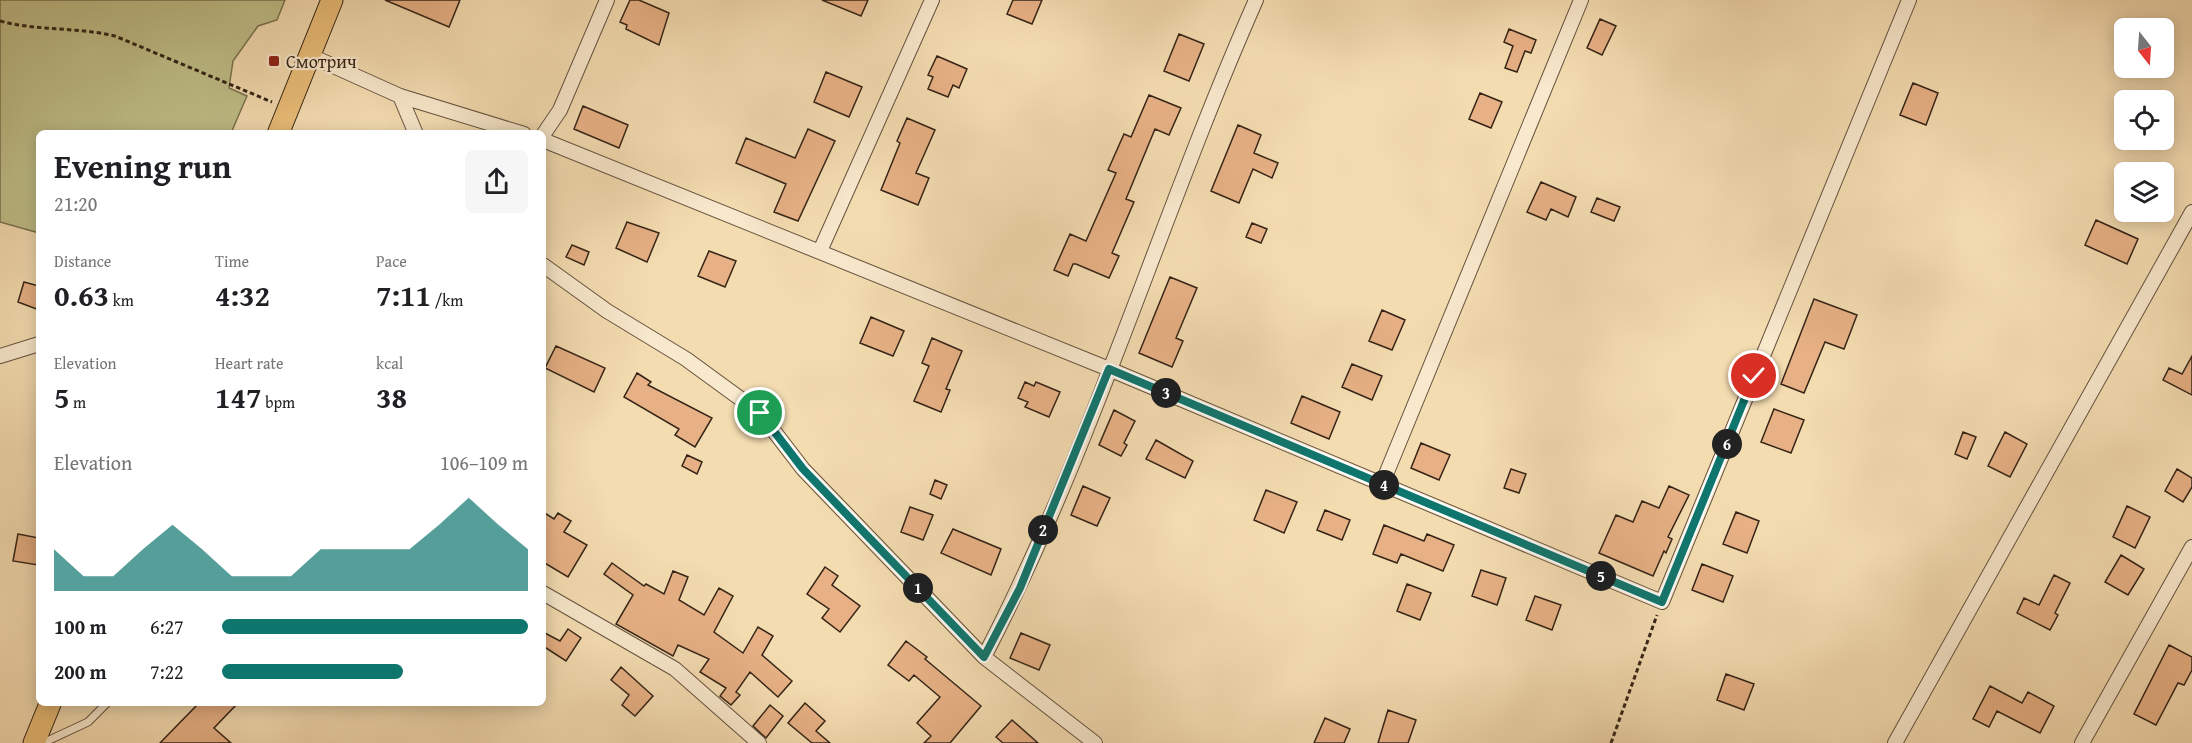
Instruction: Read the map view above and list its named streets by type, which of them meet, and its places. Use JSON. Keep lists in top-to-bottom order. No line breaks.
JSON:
{"places":{"transit":["Смотрич"]},"north":"bottom","page":{"heading":["Evening run","21:20"],"stats":[["Distance","0.63 km"],["Time","4:32"],["Pace","7:11 /km"],["Elevation","5 m"],["Heart rate","147 bpm"],["kcal","38"]],"pins":["3","6","4","2","5","1"],"chart":["Elevation","106–109 m"],"list":[{"name":"100 m","note":"6:27"},{"name":"200 m","note":"7:22"}]}}
